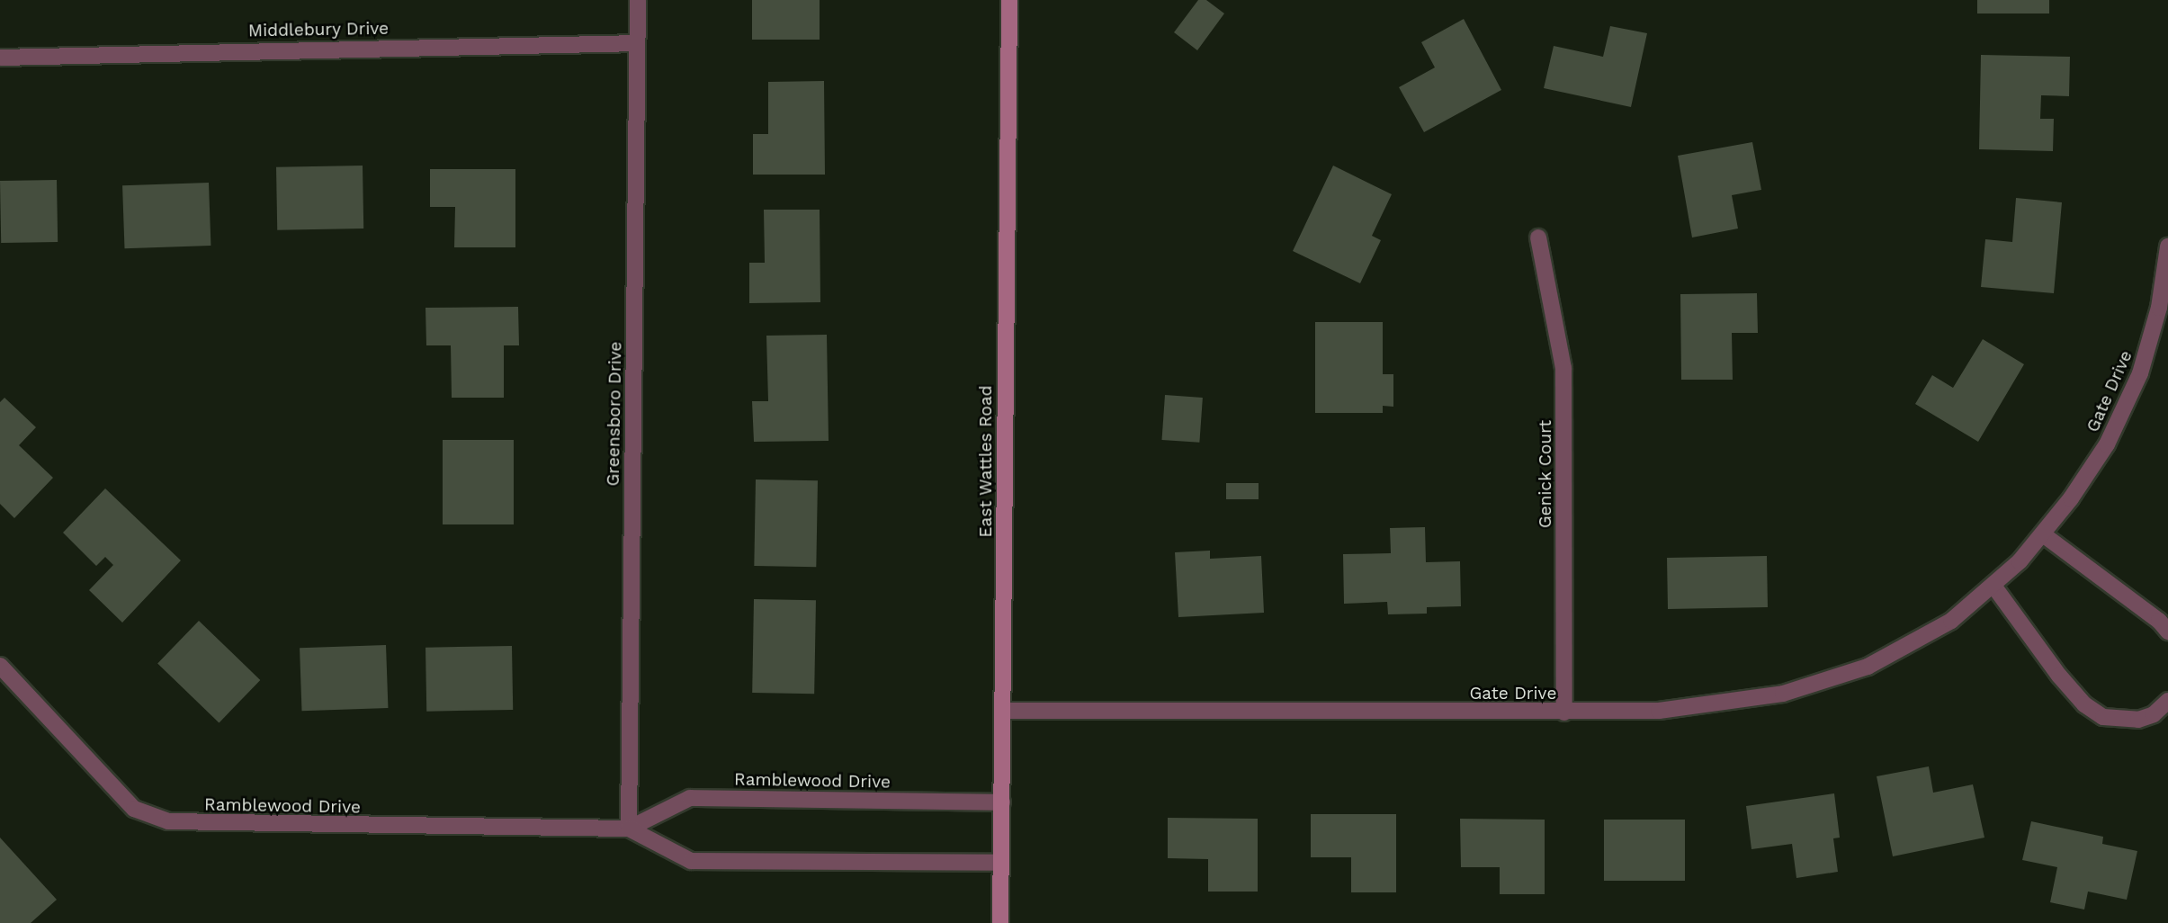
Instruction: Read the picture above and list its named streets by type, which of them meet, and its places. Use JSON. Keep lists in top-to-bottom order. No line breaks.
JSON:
{"streets":{"main road":["East Wattles Road"],"street":["Middlebury Drive","Gate Drive","Greensboro Drive","Genick Court","Ramblewood Drive"]},"crossings":[["Middlebury Drive","Greensboro Drive"],["Gate Drive","East Wattles Road"],["Gate Drive","Genick Court"],["Greensboro Drive","Ramblewood Drive"],["East Wattles Road","Ramblewood Drive"]]}
